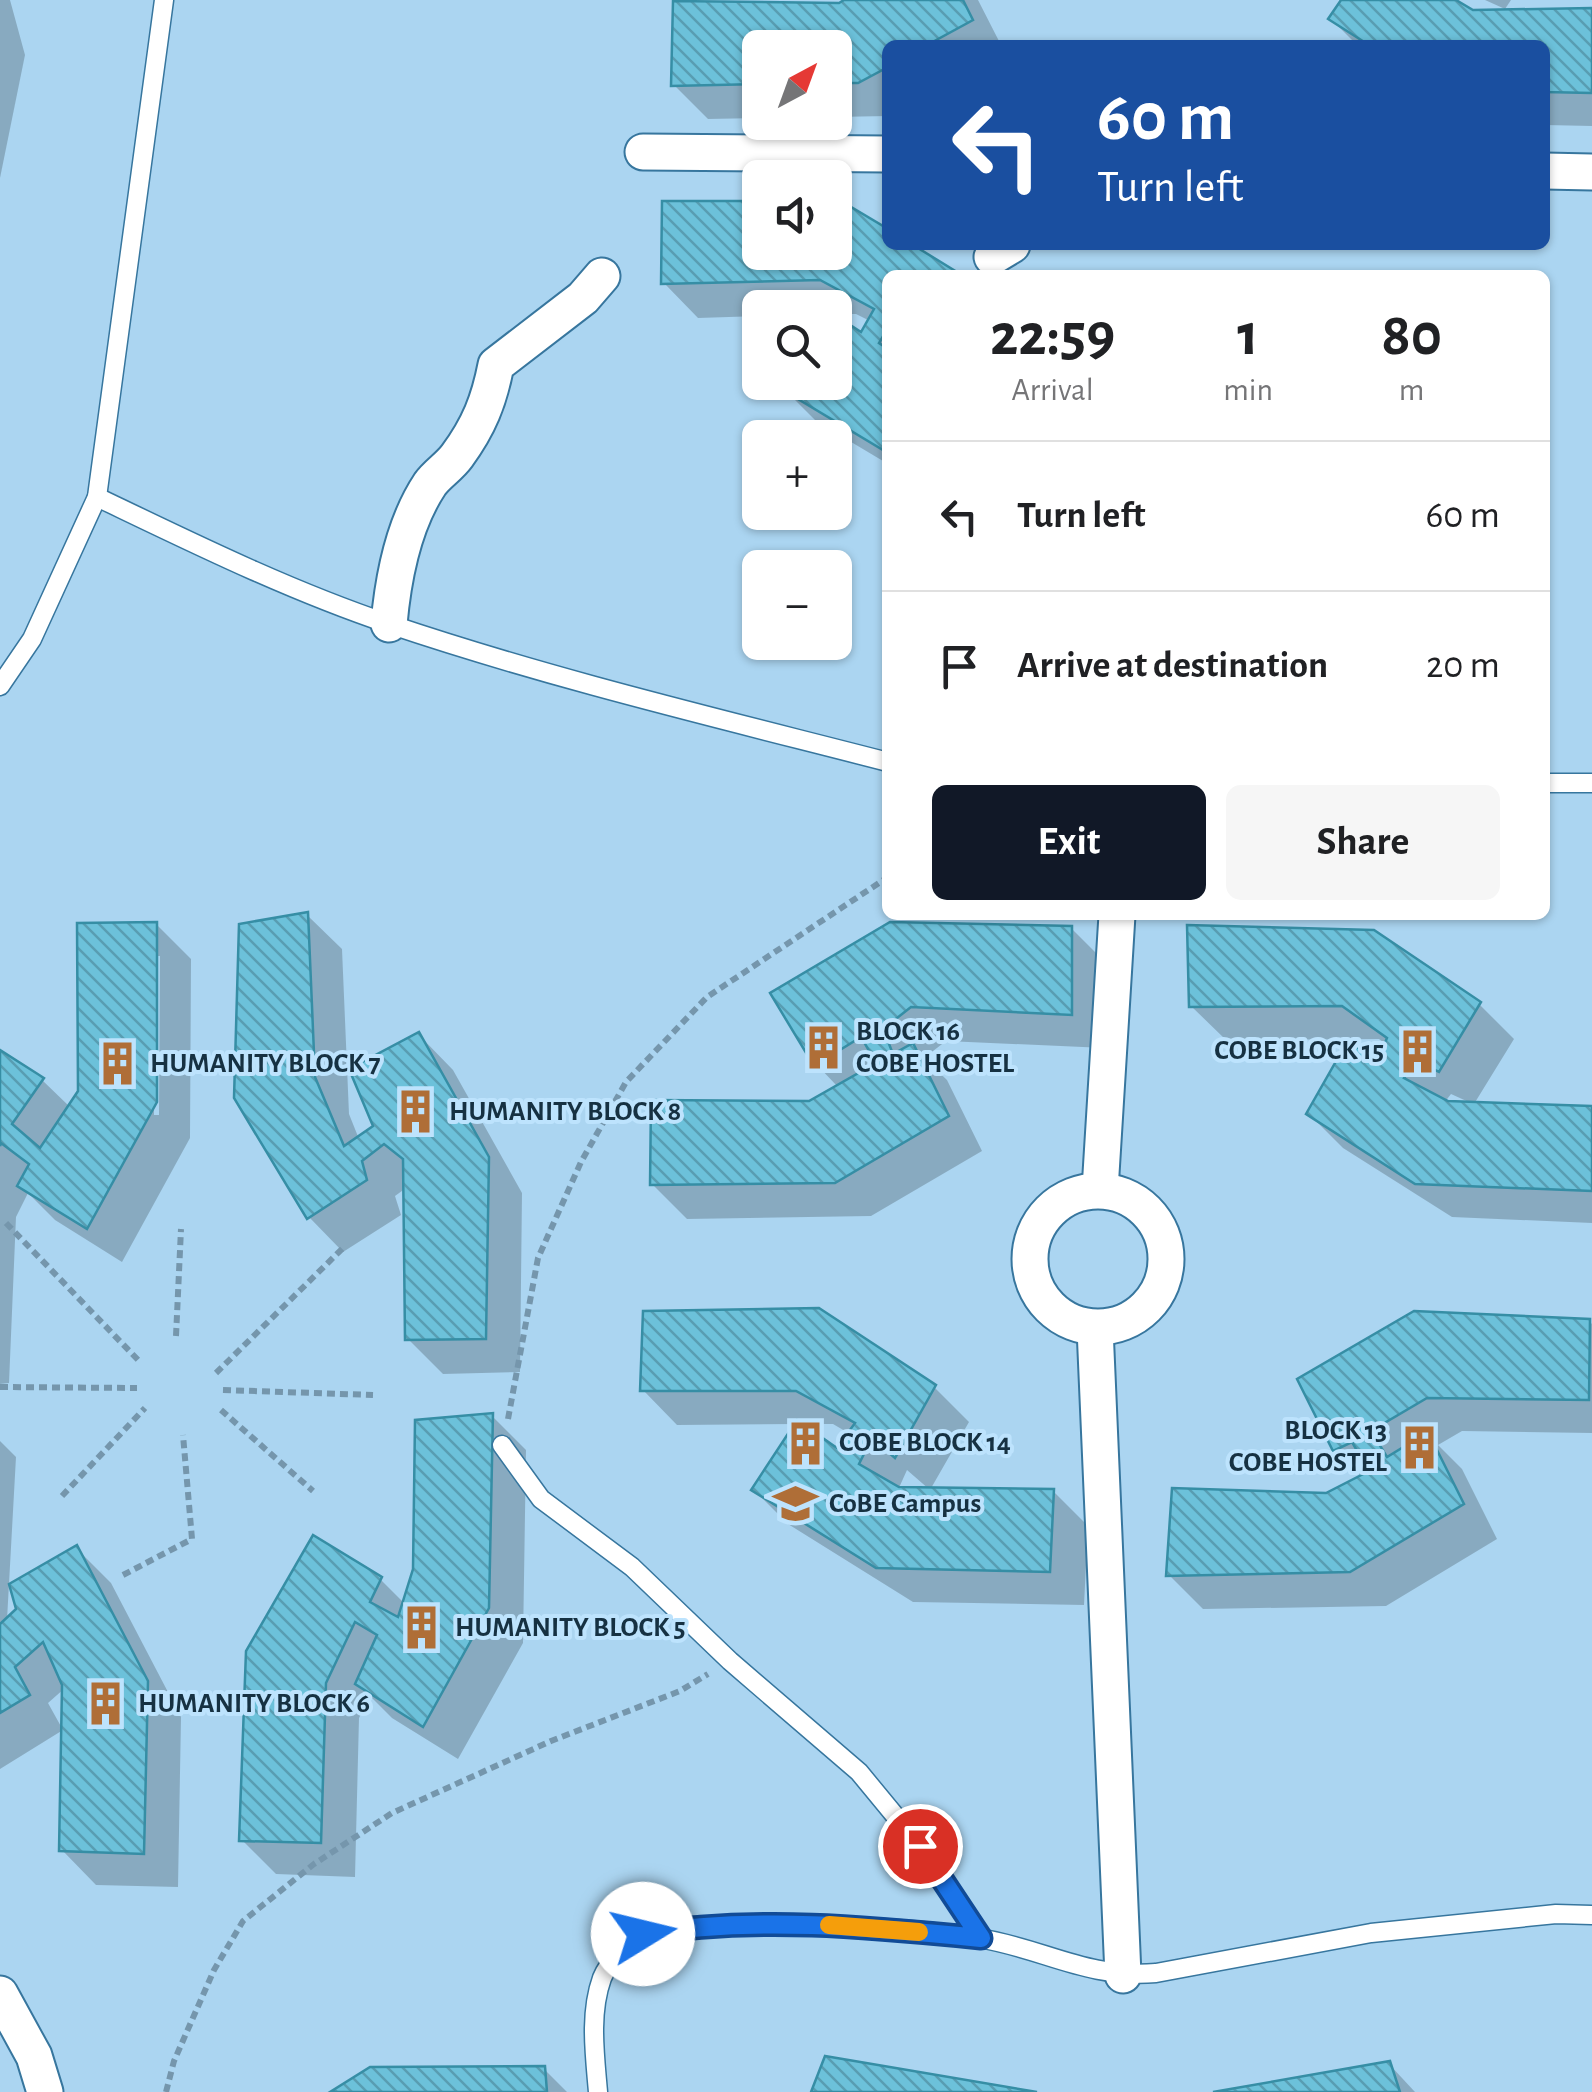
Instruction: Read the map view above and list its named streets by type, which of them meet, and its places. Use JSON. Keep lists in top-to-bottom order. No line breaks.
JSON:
{"places":{"building":["BLOCK 16 COBE HOSTEL","COBE BLOCK 15","HUMANITY BLOCK 7","HUMANITY BLOCK 8","COBE BLOCK 14","BLOCK 13 COBE HOSTEL","HUMANITY BLOCK 5","HUMANITY BLOCK 6"],"school or university":["CoBE Campus"]},"north":"top right","page":{"map_buttons":["+","−"],"turn":["60 m","Turn left"],"eta":["22:59","Arrival","1","min","80","m"],"list":[{"name":"Turn left","value":"60 m"},{"name":"Arrive at destination","value":"20 m"}],"buttons":["Exit","Share"]}}
